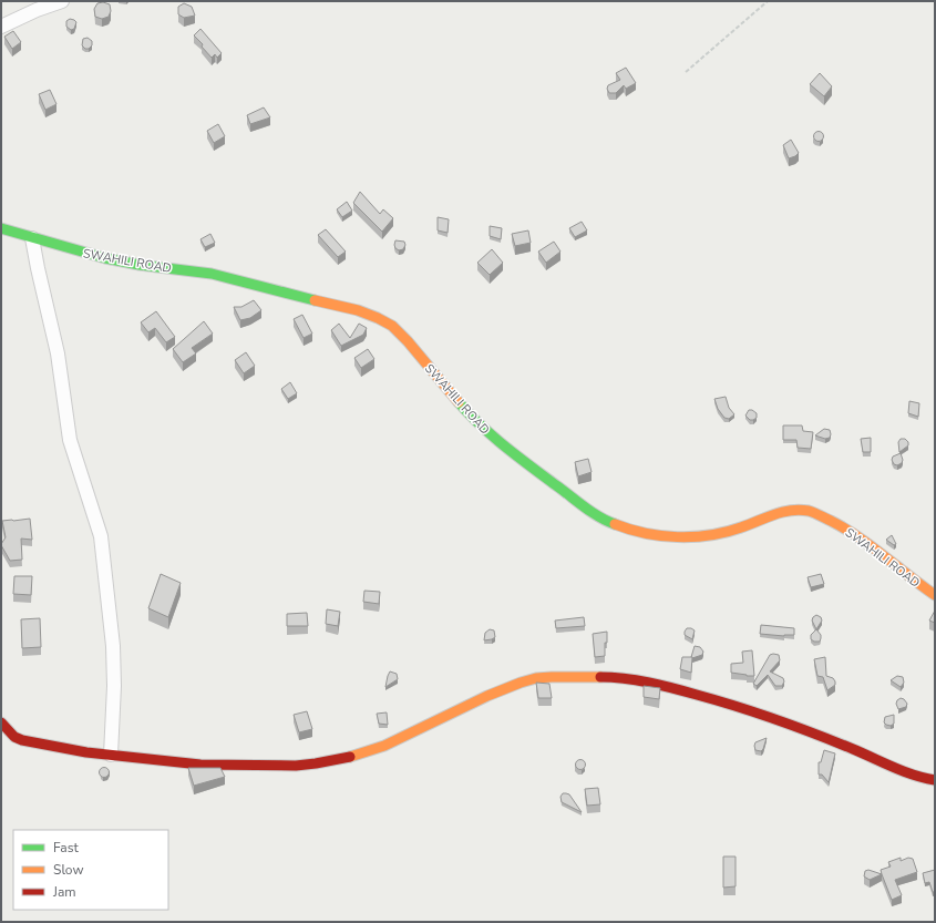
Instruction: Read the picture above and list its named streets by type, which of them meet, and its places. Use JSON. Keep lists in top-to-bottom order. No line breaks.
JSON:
{"streets":{"street":["SWAHILI ROAD"]},"legend":["Fast","Slow","Jam"]}
